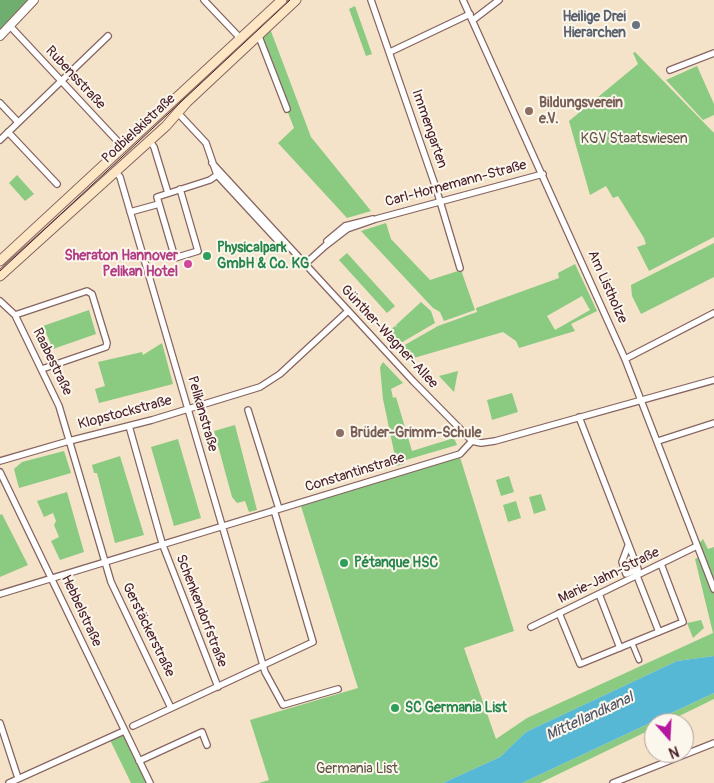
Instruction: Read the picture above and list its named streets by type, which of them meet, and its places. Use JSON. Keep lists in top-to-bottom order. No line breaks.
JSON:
{"streets":{"main road":["Podbielskistraße"],"street":["Rubensstraße","Immengarten","Carl-Hornemann-Straße","Am Listholze","Günther-Wagner-Allee","Raabestraße","Klopstockstraße","Pelikanstraße","Constantinstraße","Marie-Jahn-Straße","Hebbelstraße","Schenkendorfstraße","Gerstäckerstraße"]},"crossings":[["Rubensstraße","Podbielskistraße"],["Podbielskistraße","Günther-Wagner-Allee"],["Podbielskistraße","Pelikanstraße"],["Immengarten","Carl-Hornemann-Straße"],["Carl-Hornemann-Straße","Am Listholze"],["Carl-Hornemann-Straße","Günther-Wagner-Allee"],["Am Listholze","Marie-Jahn-Straße"],["Günther-Wagner-Allee","Klopstockstraße"],["Günther-Wagner-Allee","Constantinstraße"],["Raabestraße","Klopstockstraße"],["Raabestraße","Constantinstraße"],["Raabestraße","Gerstäckerstraße"],["Klopstockstraße","Pelikanstraße"],["Klopstockstraße","Schenkendorfstraße"],["Pelikanstraße","Constantinstraße"],["Constantinstraße","Hebbelstraße"],["Constantinstraße","Schenkendorfstraße"],["Constantinstraße","Gerstäckerstraße"]],"water":["Mittellandkanal"],"parks":["KGV Staatswiesen","Germania List"],"places":["Heilige Drei Hierarchen","Bildungsverein e.V.","Physicalpark GmbH & Co. KG","Sheraton Hannover Pelikan Hotel","Brüder-Grimm-Schule","Pétanque HSC","SC Germania List"],"north":"bottom"}
